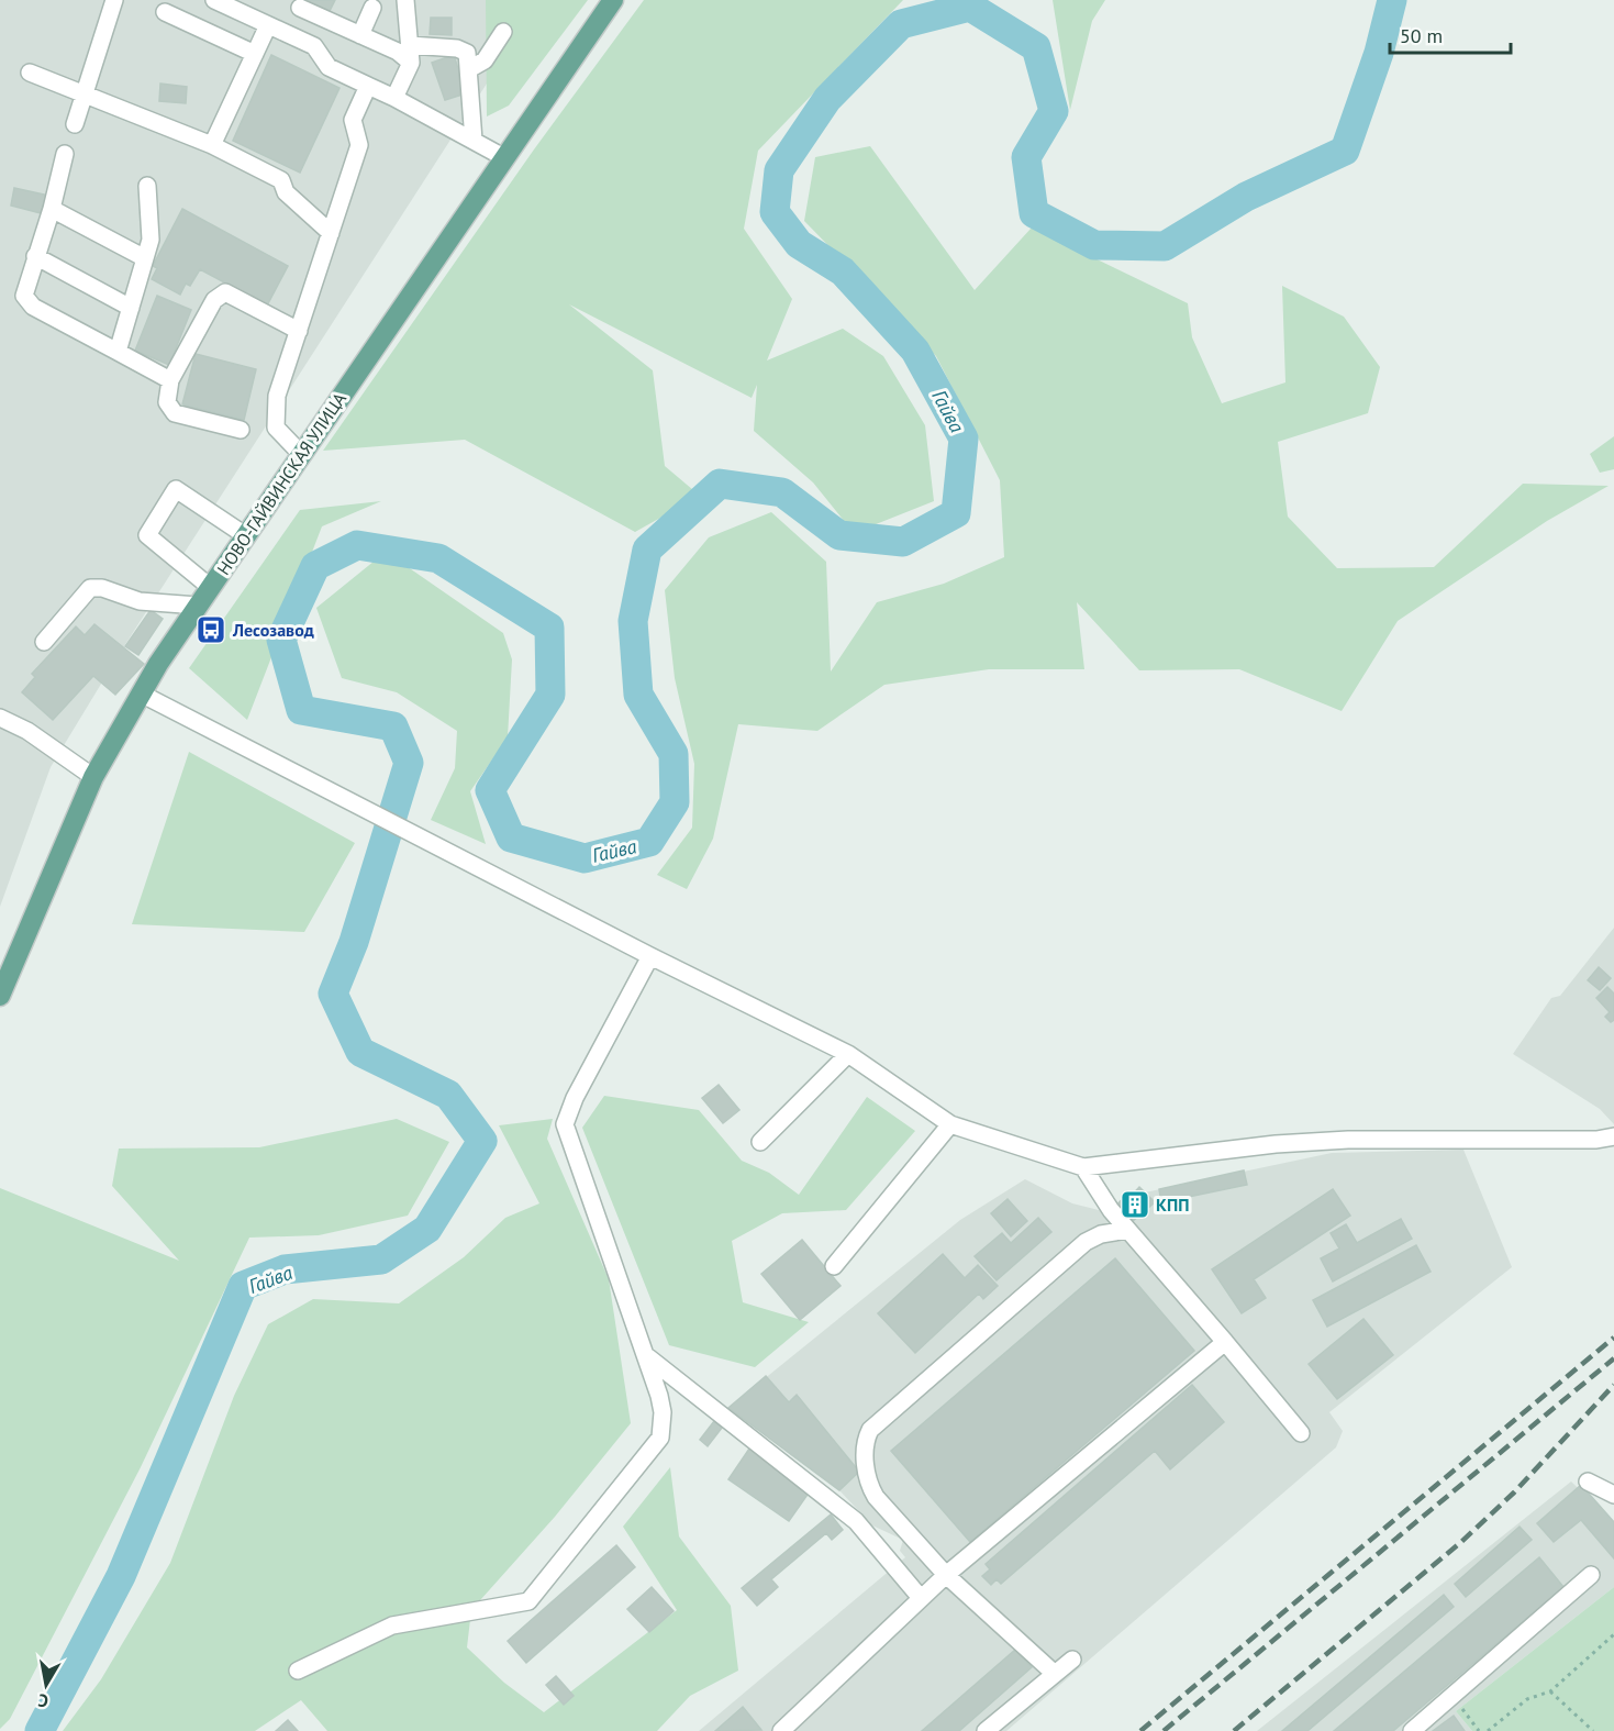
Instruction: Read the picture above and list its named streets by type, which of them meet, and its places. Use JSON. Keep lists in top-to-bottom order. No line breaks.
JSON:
{"streets":{"main road":["НОВО-ГАЙВИНСКАЯ УЛИЦА"]},"water":["Гайва"],"places":{"bus stop":["Лесозавод"],"building":["КПП"]},"scale_bar":"50 m","north":"bottom"}
